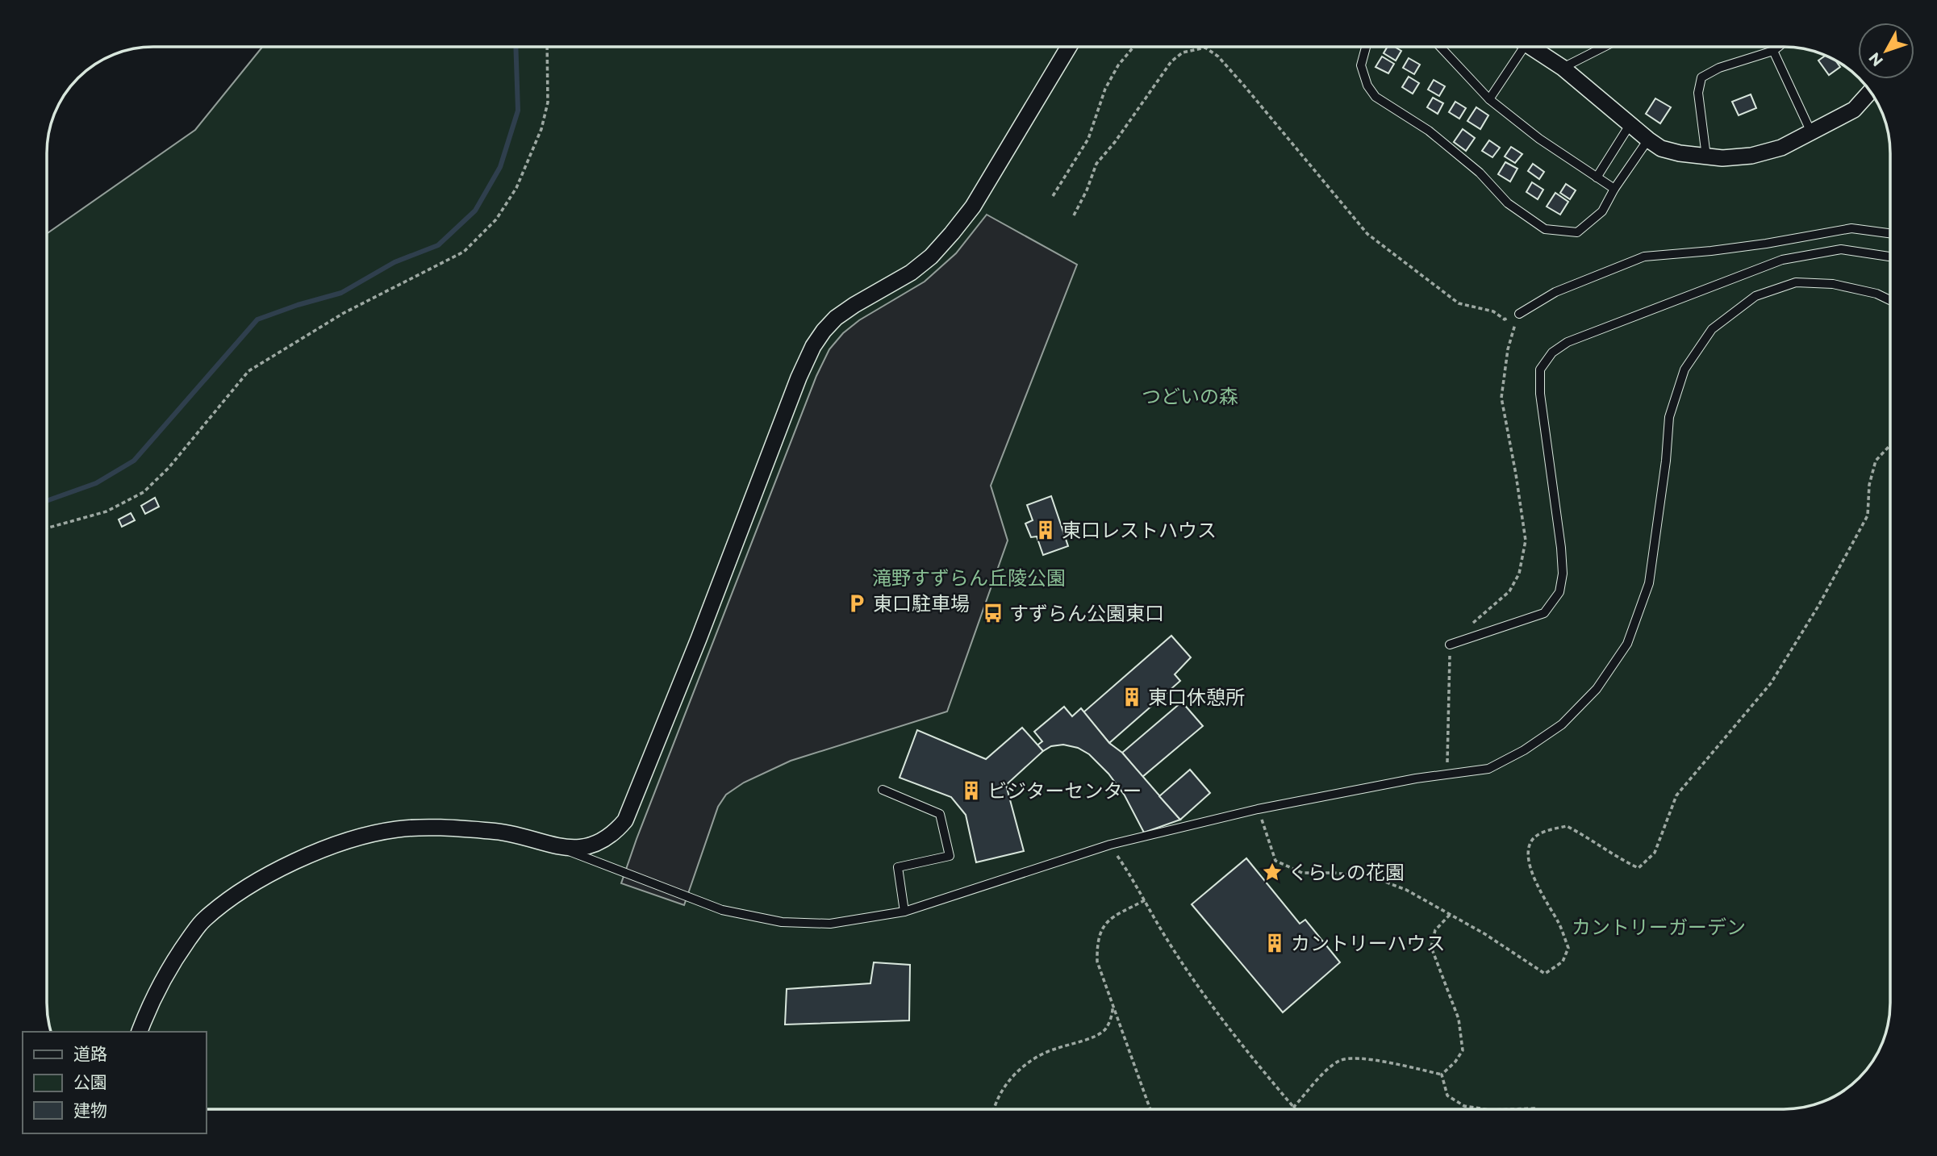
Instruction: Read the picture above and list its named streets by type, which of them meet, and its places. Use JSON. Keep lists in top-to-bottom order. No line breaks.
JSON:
{"parks":["つどいの森","滝野すずらん丘陵公園","カントリーガーデン"],"places":{"building":["東口レストハウス","東口休憩所","ビジターセンター","カントリーハウス"],"parking":["東口駐車場"],"bus stop":["すずらん公園東口"],"place":["くらしの花園"]},"legend":["道路","公園","建物"],"north":"bottom left"}
